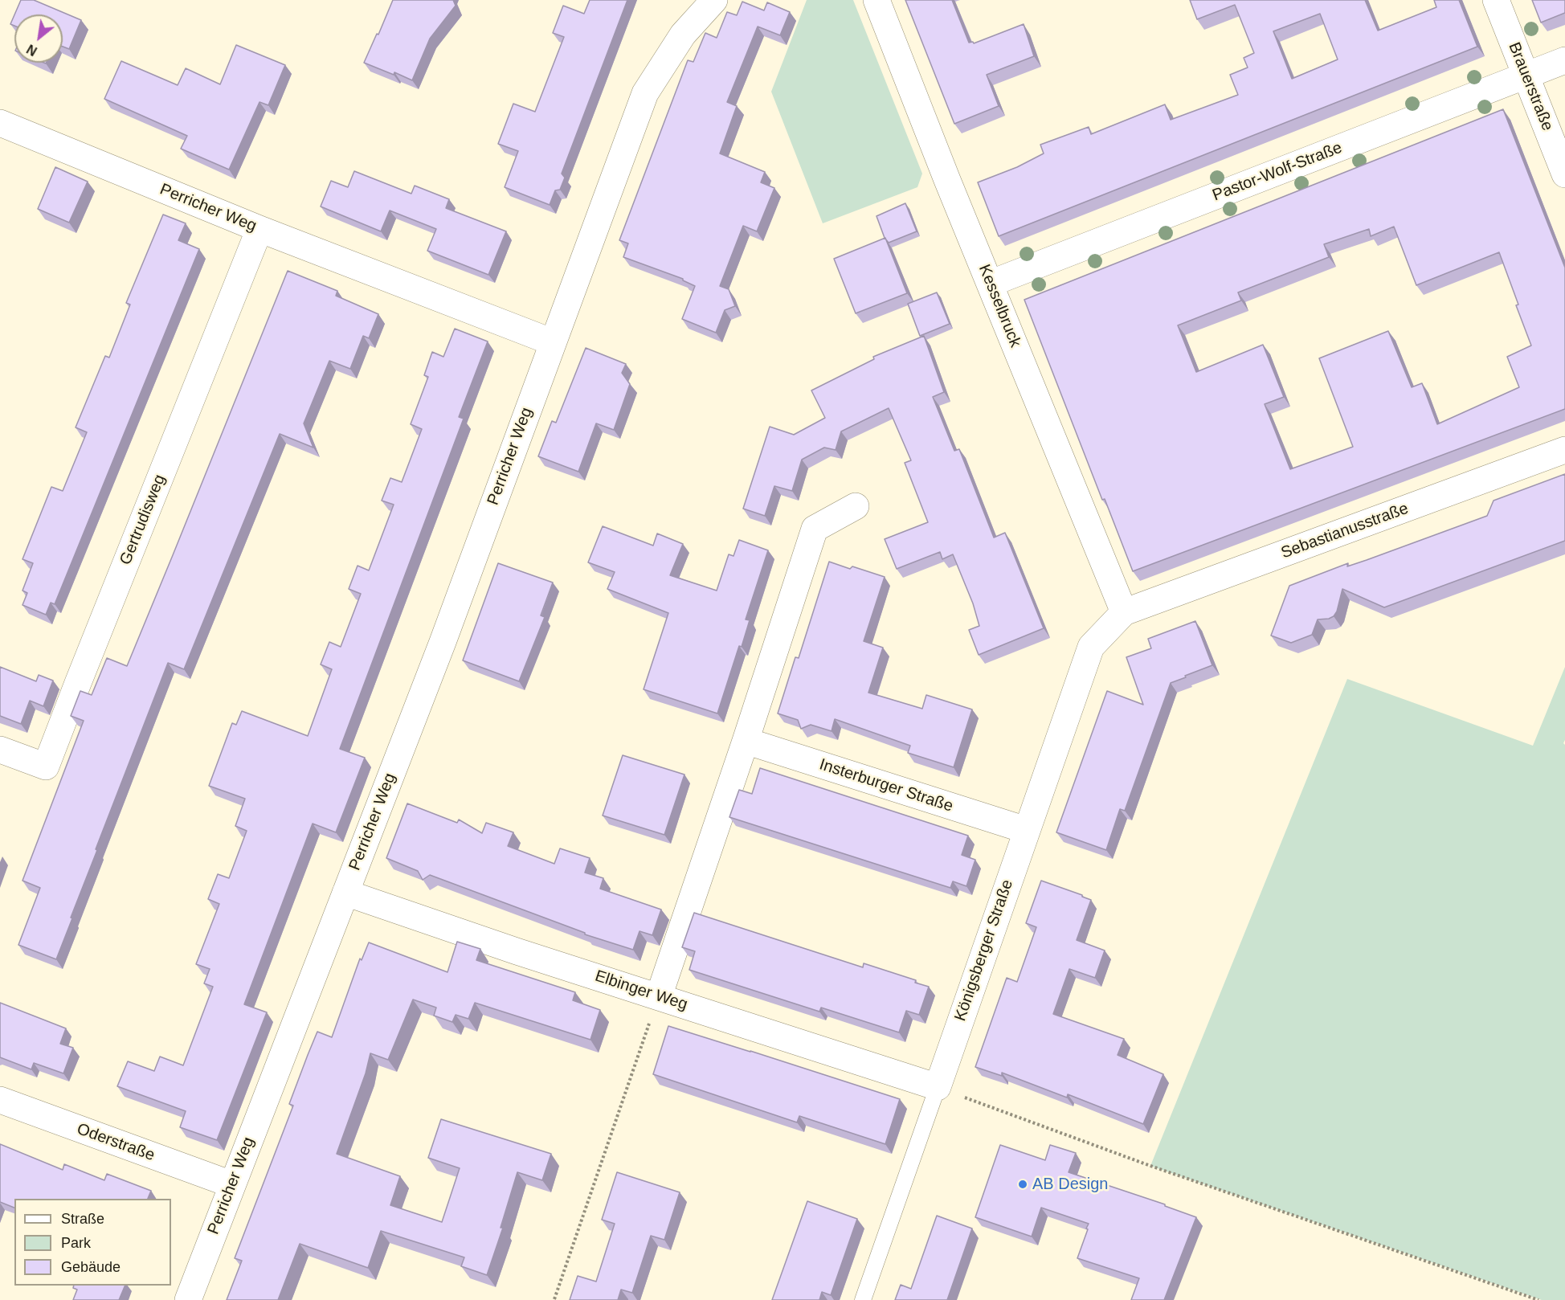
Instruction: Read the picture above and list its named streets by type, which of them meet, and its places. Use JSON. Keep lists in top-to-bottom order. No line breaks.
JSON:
{"streets":{"street":["Brauerstraße","Pastor-Wolf-Straße","Perricher Weg","Kesselbruck","Gertrudisweg","Sebastianusstraße","Insterburger Straße","Königsberger Straße","Elbinger Weg","Oderstraße"]},"crossings":[["Brauerstraße","Pastor-Wolf-Straße"],["Pastor-Wolf-Straße","Kesselbruck"],["Perricher Weg","Gertrudisweg"],["Perricher Weg","Elbinger Weg"],["Perricher Weg","Oderstraße"],["Kesselbruck","Sebastianusstraße"],["Kesselbruck","Königsberger Straße"],["Sebastianusstraße","Königsberger Straße"],["Insterburger Straße","Königsberger Straße"],["Königsberger Straße","Elbinger Weg"]],"places":["AB Design"],"legend":["Straße","Park","Gebäude"],"north":"bottom left"}
